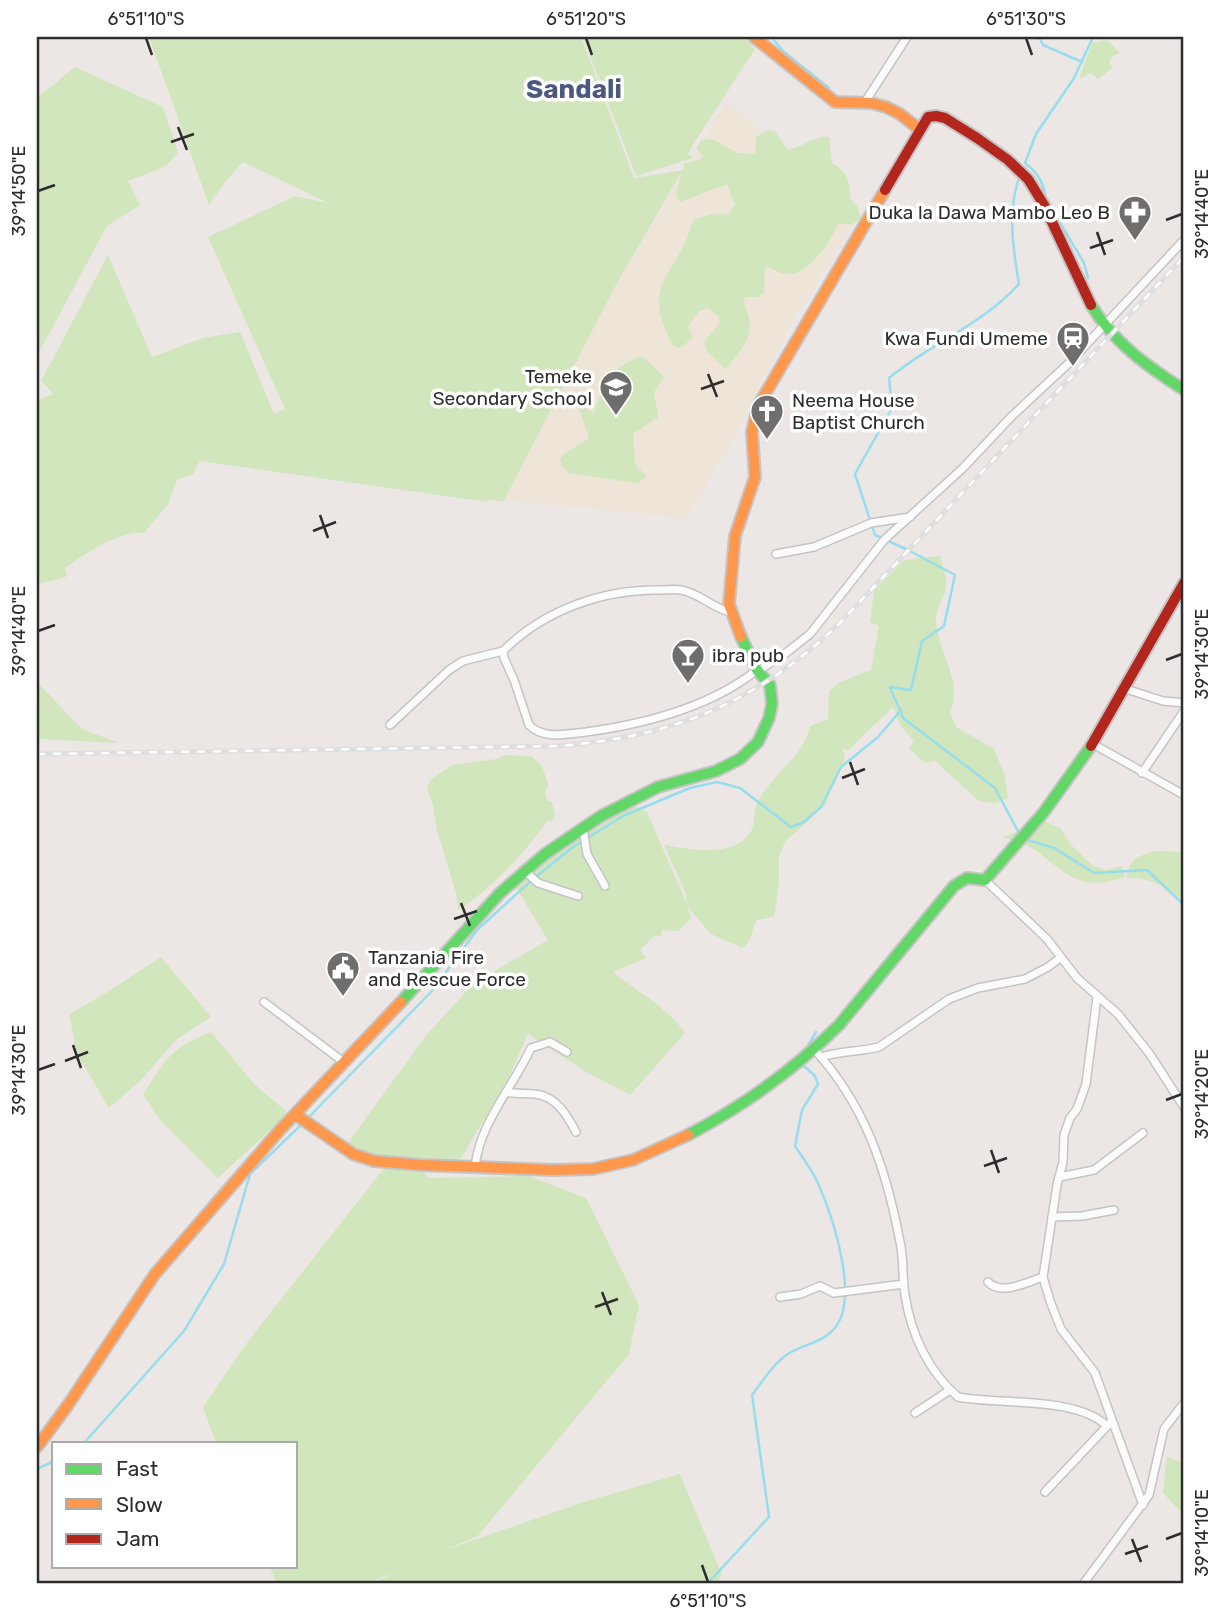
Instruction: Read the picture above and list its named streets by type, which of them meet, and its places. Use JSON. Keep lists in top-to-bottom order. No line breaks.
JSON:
{"districts":["Sandali"],"places":{"pharmacy":["Duka la Dawa Mambo Leo B"],"station":["Kwa Fundi Umeme"],"school or university":["Temeke Secondary School"],"church":["Neema House Baptist Church"],"bar":["ibra pub"],"public building":["Tanzania Fire and Rescue Force"]},"legend":["Fast","Slow","Jam"],"coordinates":["6°51'10\"S","6°51'20\"S","6°51'30\"S","39°14'50\"E","39°14'40\"E","39°14'30\"E","39°14'20\"E","39°14'10\"E"]}
